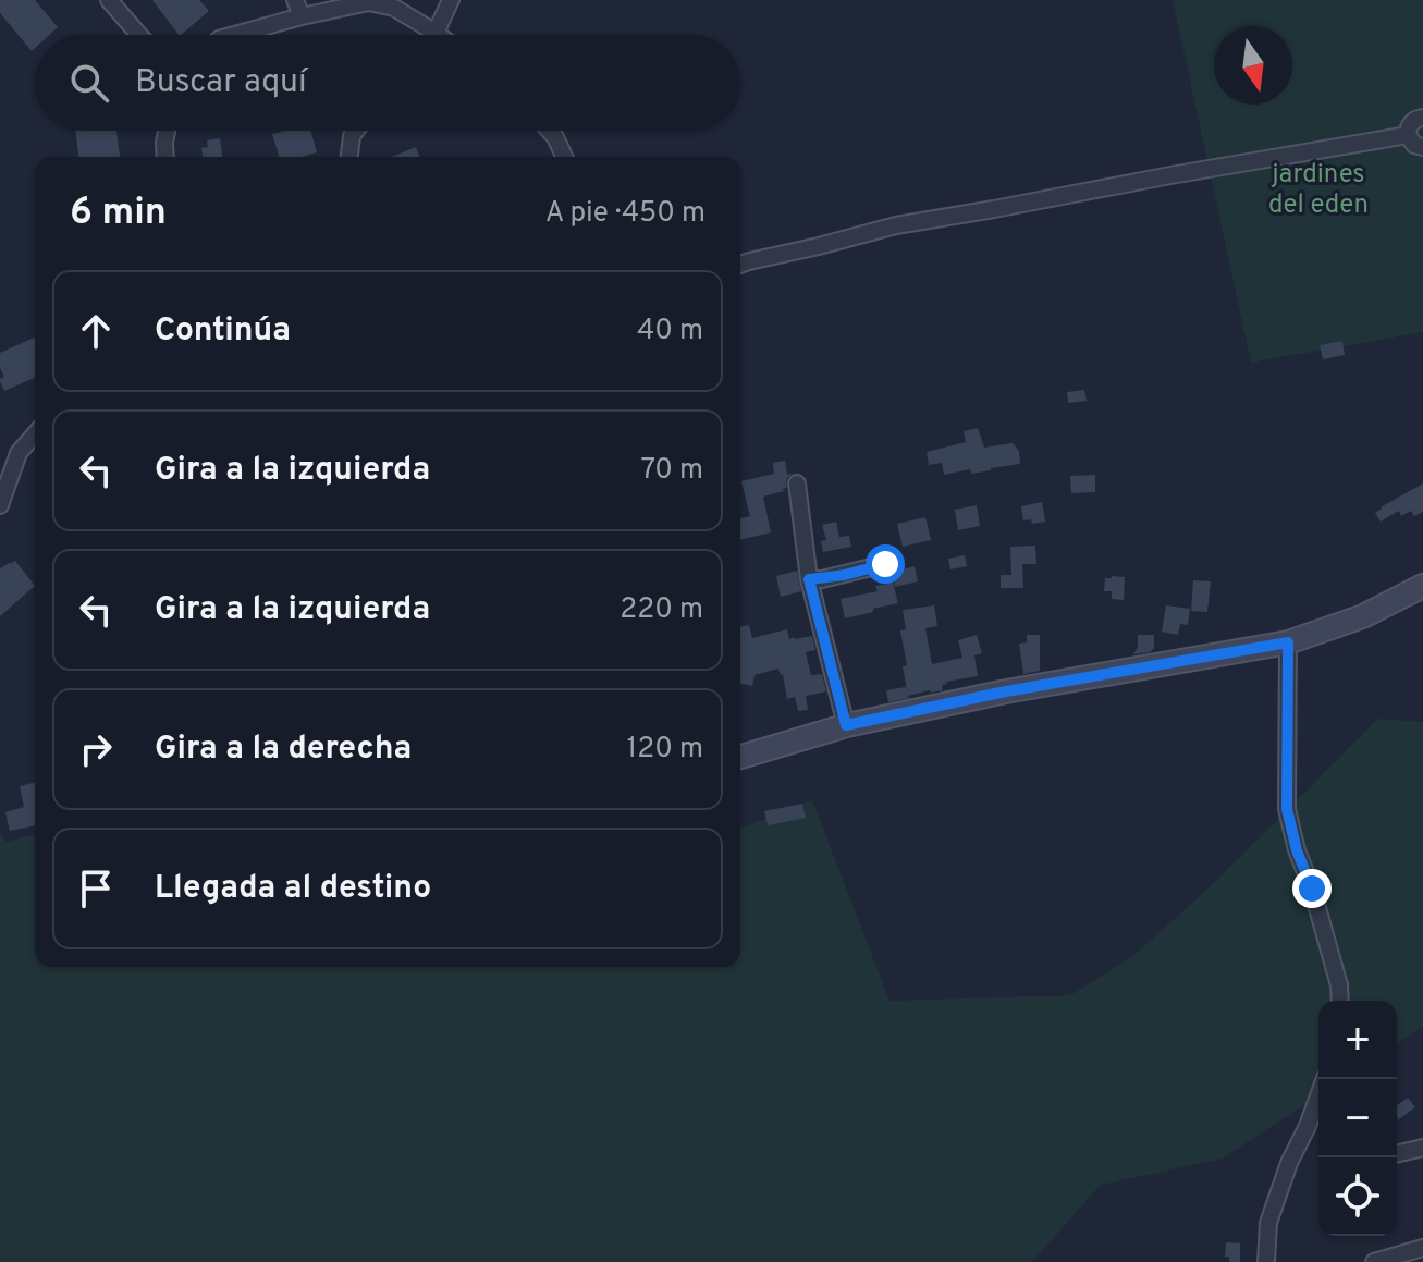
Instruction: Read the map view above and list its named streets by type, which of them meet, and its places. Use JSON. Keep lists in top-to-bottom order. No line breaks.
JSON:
{"parks":["jardines del eden"],"north":"bottom","page":{"search":"Buscar aquí","heading":["6 min","A pie · 450 m"],"list":[["Continúa","40 m"],["Gira a la izquierda","70 m"],["Gira a la izquierda","220 m"],["Gira a la derecha","120 m"],"Llegada al destino"],"map_buttons":["+","−"]}}
